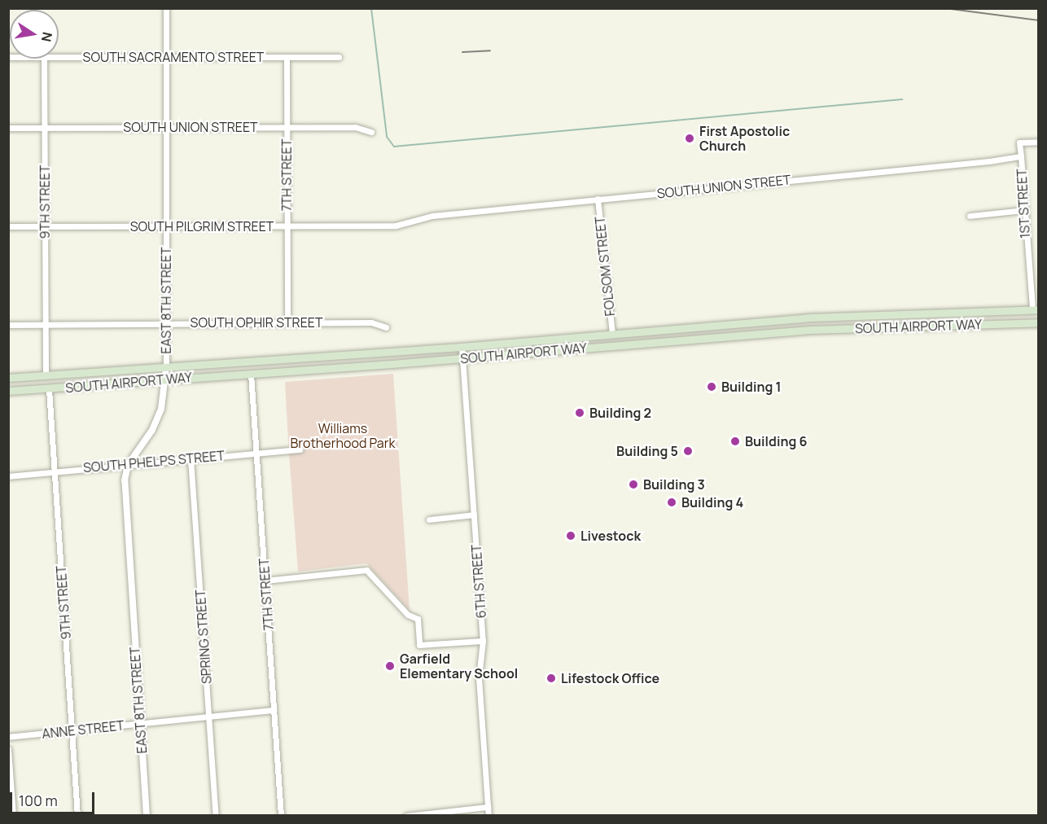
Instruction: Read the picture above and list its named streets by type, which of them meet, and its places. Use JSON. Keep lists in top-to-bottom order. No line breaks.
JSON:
{"streets":{"main road":["SOUTH AIRPORT WAY"],"street":["SOUTH SACRAMENTO STREET","SOUTH UNION STREET","7TH STREET","9TH STREET","1ST STREET","SOUTH PILGRIM STREET","FOLSOM STREET","EAST 8TH STREET","SOUTH OPHIR STREET","SOUTH PHELPS STREET","6TH STREET","SPRING STREET","ANNE STREET"]},"crossings":[["SOUTH SACRAMENTO STREET","7TH STREET"],["SOUTH SACRAMENTO STREET","EAST 8TH STREET"],["SOUTH UNION STREET","7TH STREET"],["SOUTH UNION STREET","9TH STREET"],["SOUTH UNION STREET","1ST STREET"],["SOUTH UNION STREET","SOUTH PILGRIM STREET"],["SOUTH UNION STREET","FOLSOM STREET"],["SOUTH UNION STREET","EAST 8TH STREET"],["7TH STREET","SOUTH PILGRIM STREET"],["7TH STREET","SOUTH OPHIR STREET"],["7TH STREET","SOUTH AIRPORT WAY"],["7TH STREET","SOUTH PHELPS STREET"],["7TH STREET","ANNE STREET"],["9TH STREET","SOUTH PILGRIM STREET"],["9TH STREET","SOUTH OPHIR STREET"],["9TH STREET","SOUTH AIRPORT WAY"],["9TH STREET","SOUTH PHELPS STREET"],["9TH STREET","ANNE STREET"],["1ST STREET","SOUTH AIRPORT WAY"],["SOUTH PILGRIM STREET","EAST 8TH STREET"],["FOLSOM STREET","SOUTH AIRPORT WAY"],["EAST 8TH STREET","SOUTH OPHIR STREET"],["EAST 8TH STREET","SOUTH AIRPORT WAY"],["EAST 8TH STREET","SOUTH PHELPS STREET"],["EAST 8TH STREET","ANNE STREET"],["SOUTH AIRPORT WAY","6TH STREET"],["SOUTH PHELPS STREET","SPRING STREET"],["SPRING STREET","ANNE STREET"]],"parks":["Williams Brotherhood Park"],"places":["First Apostolic Church","Building 1","Building 2","Building 6","Building 5","Building 3","Building 4","Livestock","Garfield Elementary School","Lifestock Office"],"scale_bar":"100 m","north":"right"}
